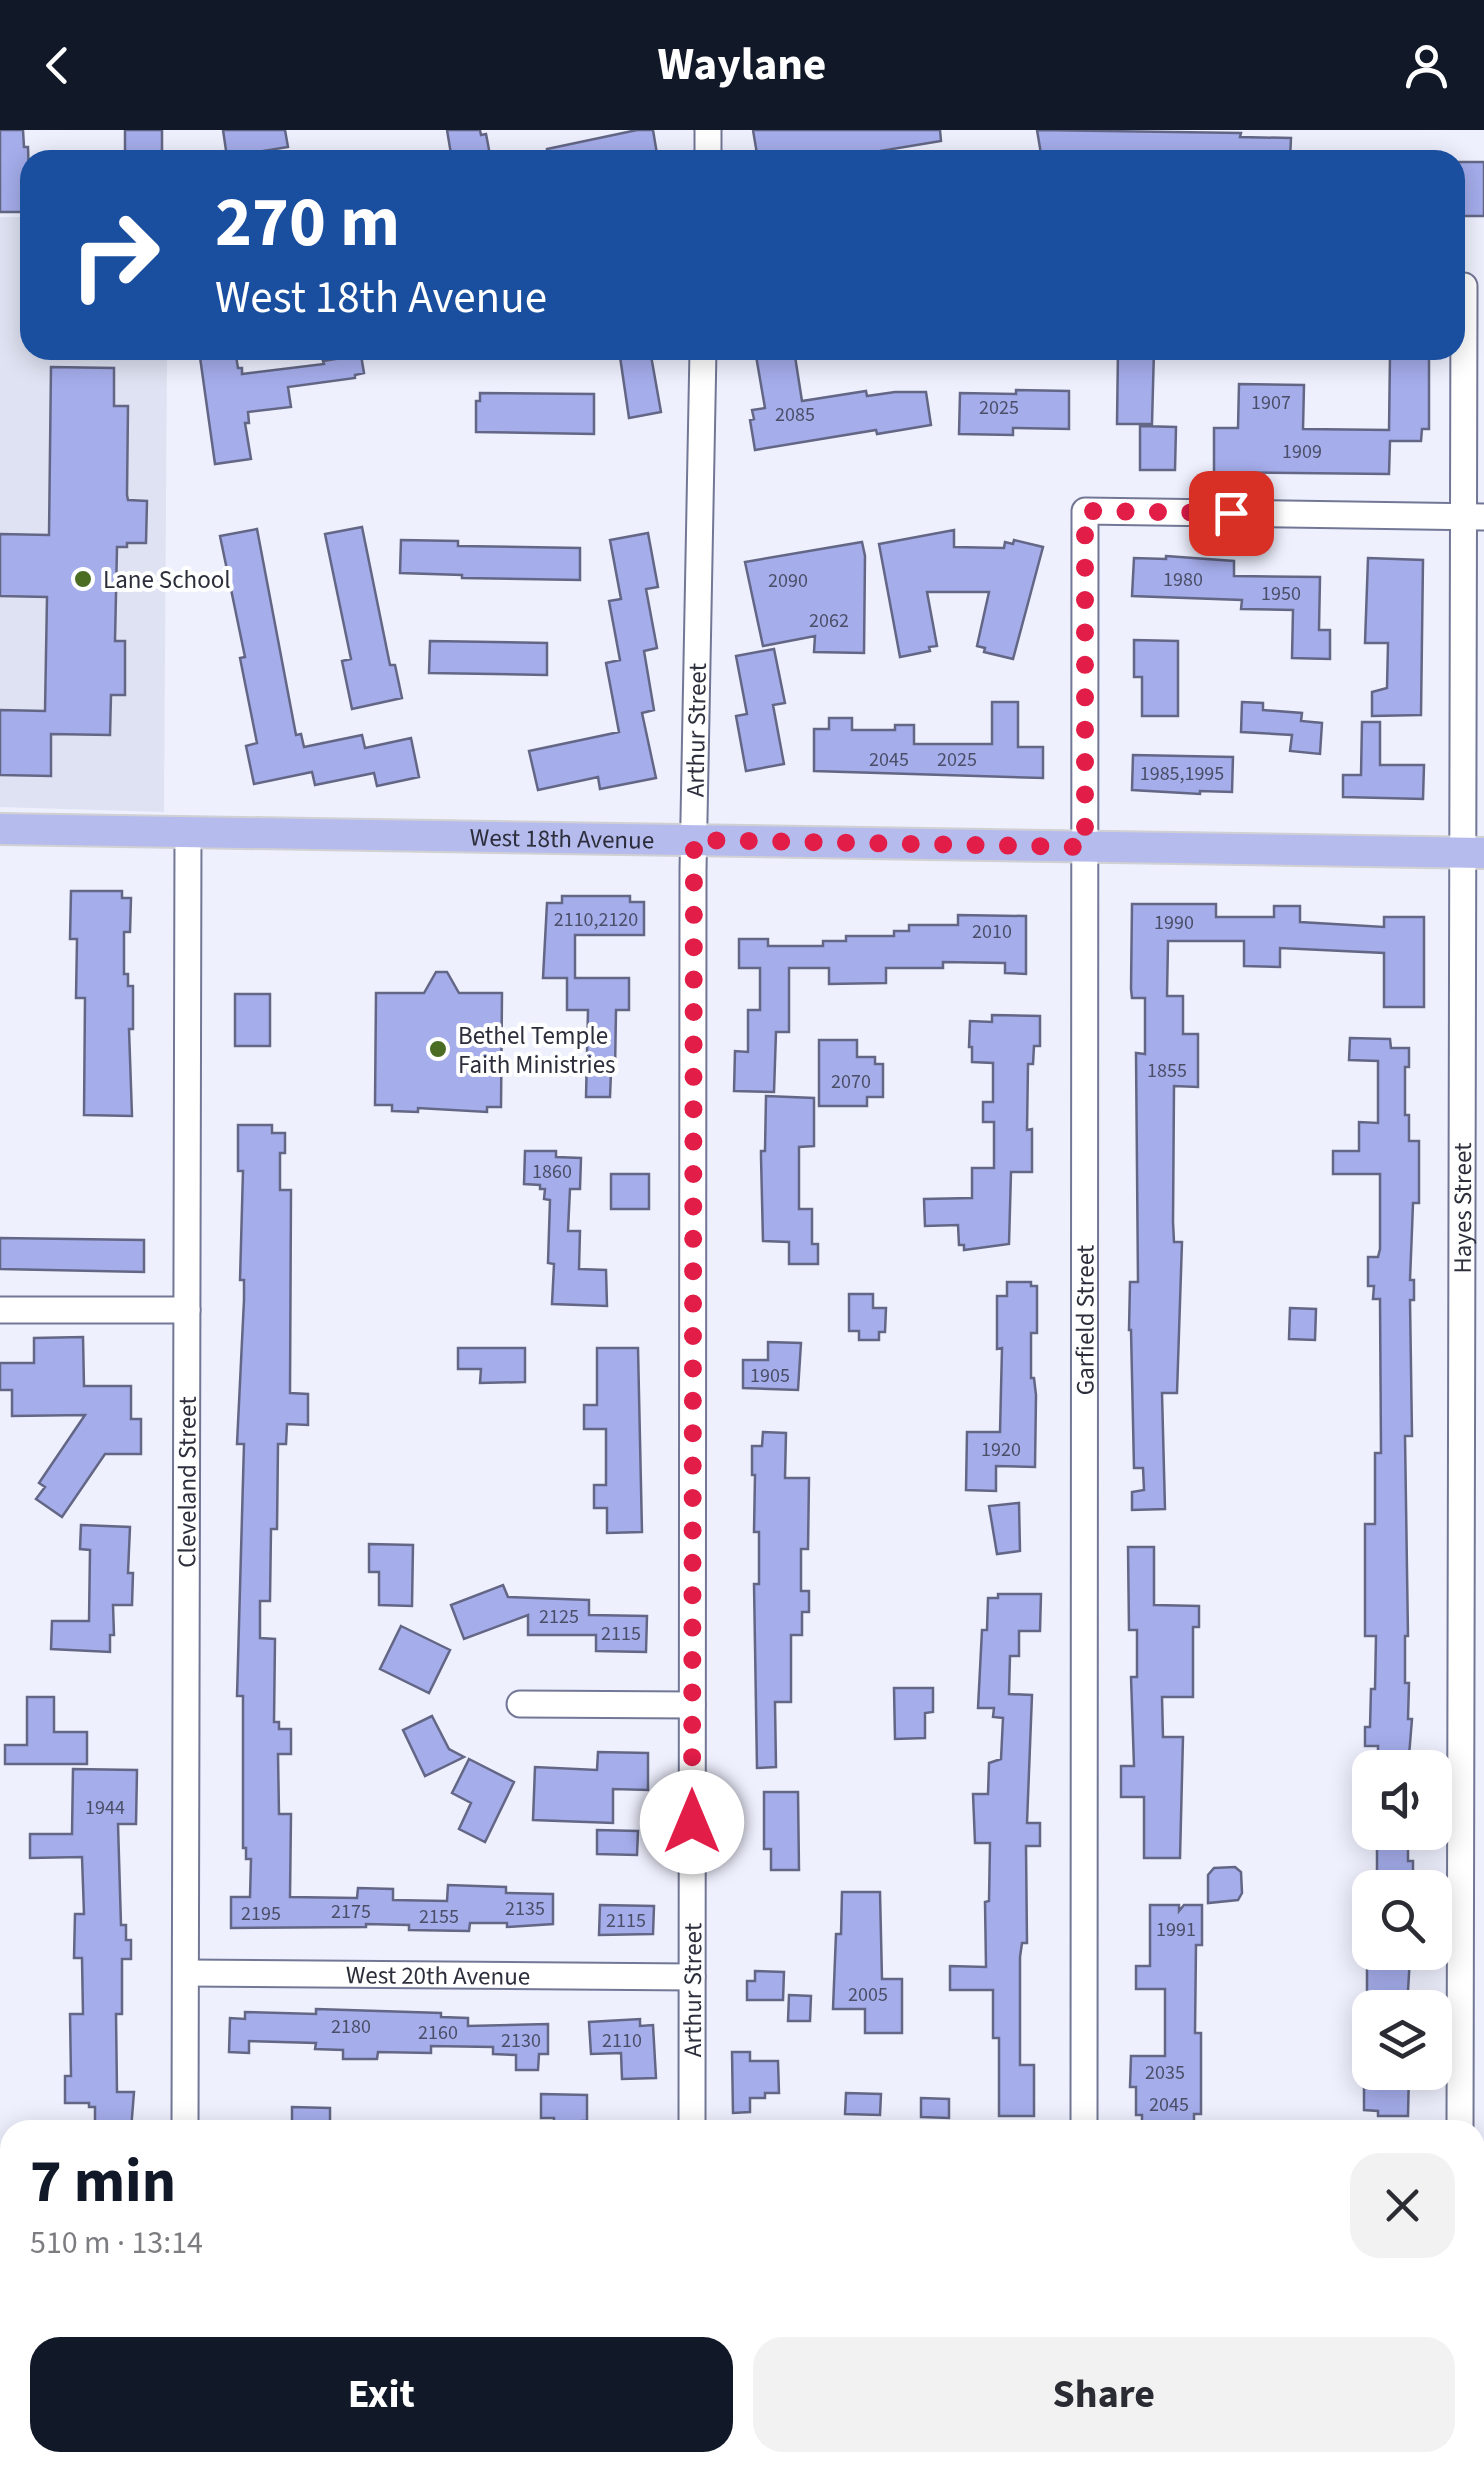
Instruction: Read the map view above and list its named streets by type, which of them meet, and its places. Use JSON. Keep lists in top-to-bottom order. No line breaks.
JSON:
{"streets":{"main road":["West 18th Avenue"],"street":["Arthur Street","Hayes Street","Garfield Street","Cleveland Street","West 20th Avenue"]},"crossings":[["Arthur Street","West 18th Avenue"],["Arthur Street","West 20th Avenue"],["West 18th Avenue","Hayes Street"],["West 18th Avenue","Garfield Street"],["West 18th Avenue","Cleveland Street"],["Hayes Street","Garfield Street"],["Cleveland Street","West 20th Avenue"]],"places":["Lane School","Bethel Temple Faith Ministries"],"house_numbers":["1907","2025","2085","1909","1980","2090","1950","2062","2045","2025","1985,1995","2110,2120","1990","2010","1855","2070","1860","1905","1920","2125","2115","1944","2135","2175","2195","2155","2115","1991","2005","2180","2160","2130","2110","2035","2045"],"page":{"header":"Waylane","turn":["270 m","West 18th Avenue"],"heading":["7 min","510 m · 13:14"],"buttons":["Exit","Share"]}}
